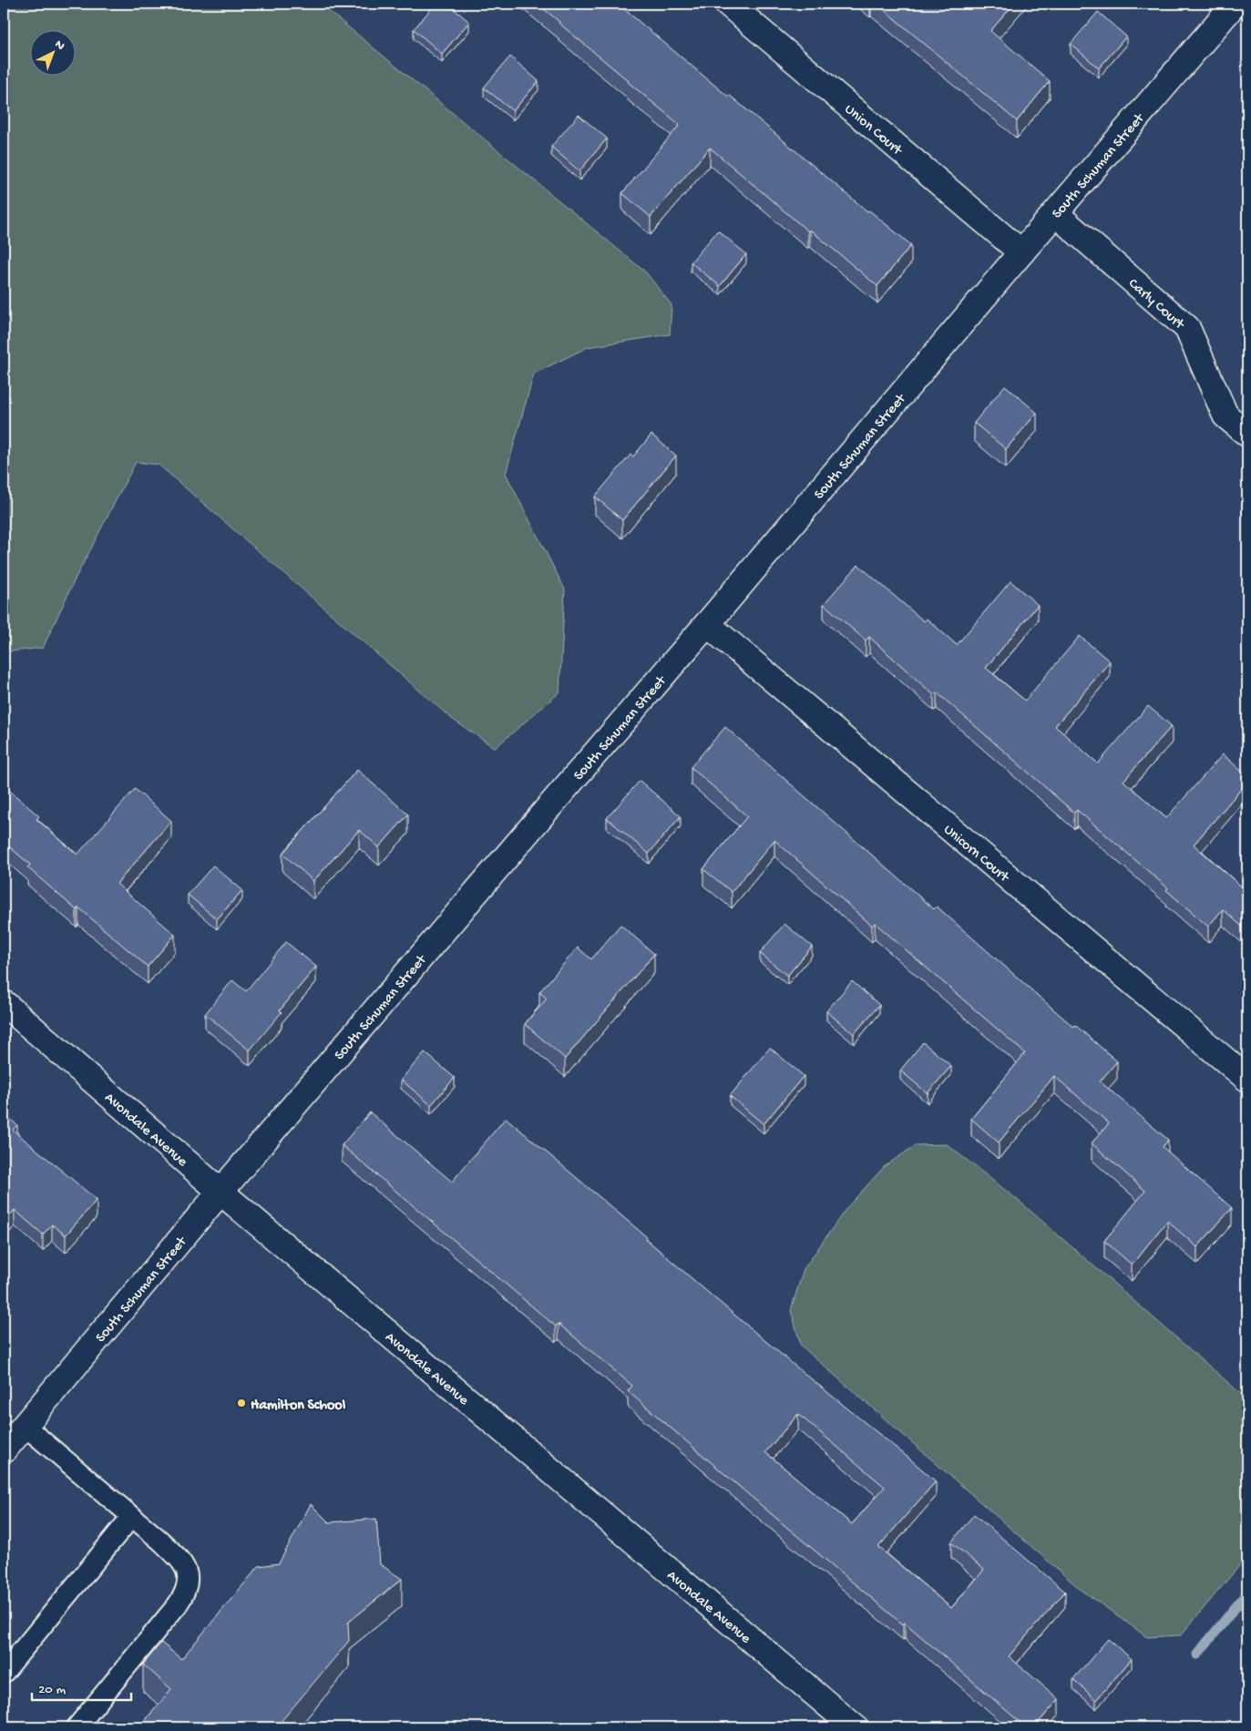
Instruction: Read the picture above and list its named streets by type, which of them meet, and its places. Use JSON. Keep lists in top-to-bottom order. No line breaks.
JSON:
{"streets":{"street":["Union Court","South Schuman Street","Carly Court","Unicorn Court","Avondale Avenue"]},"crossings":[["Union Court","South Schuman Street"],["South Schuman Street","Carly Court"],["South Schuman Street","Unicorn Court"],["South Schuman Street","Avondale Avenue"]],"places":["Hamilton School"],"scale_bar":"20 m","north":"top right"}
